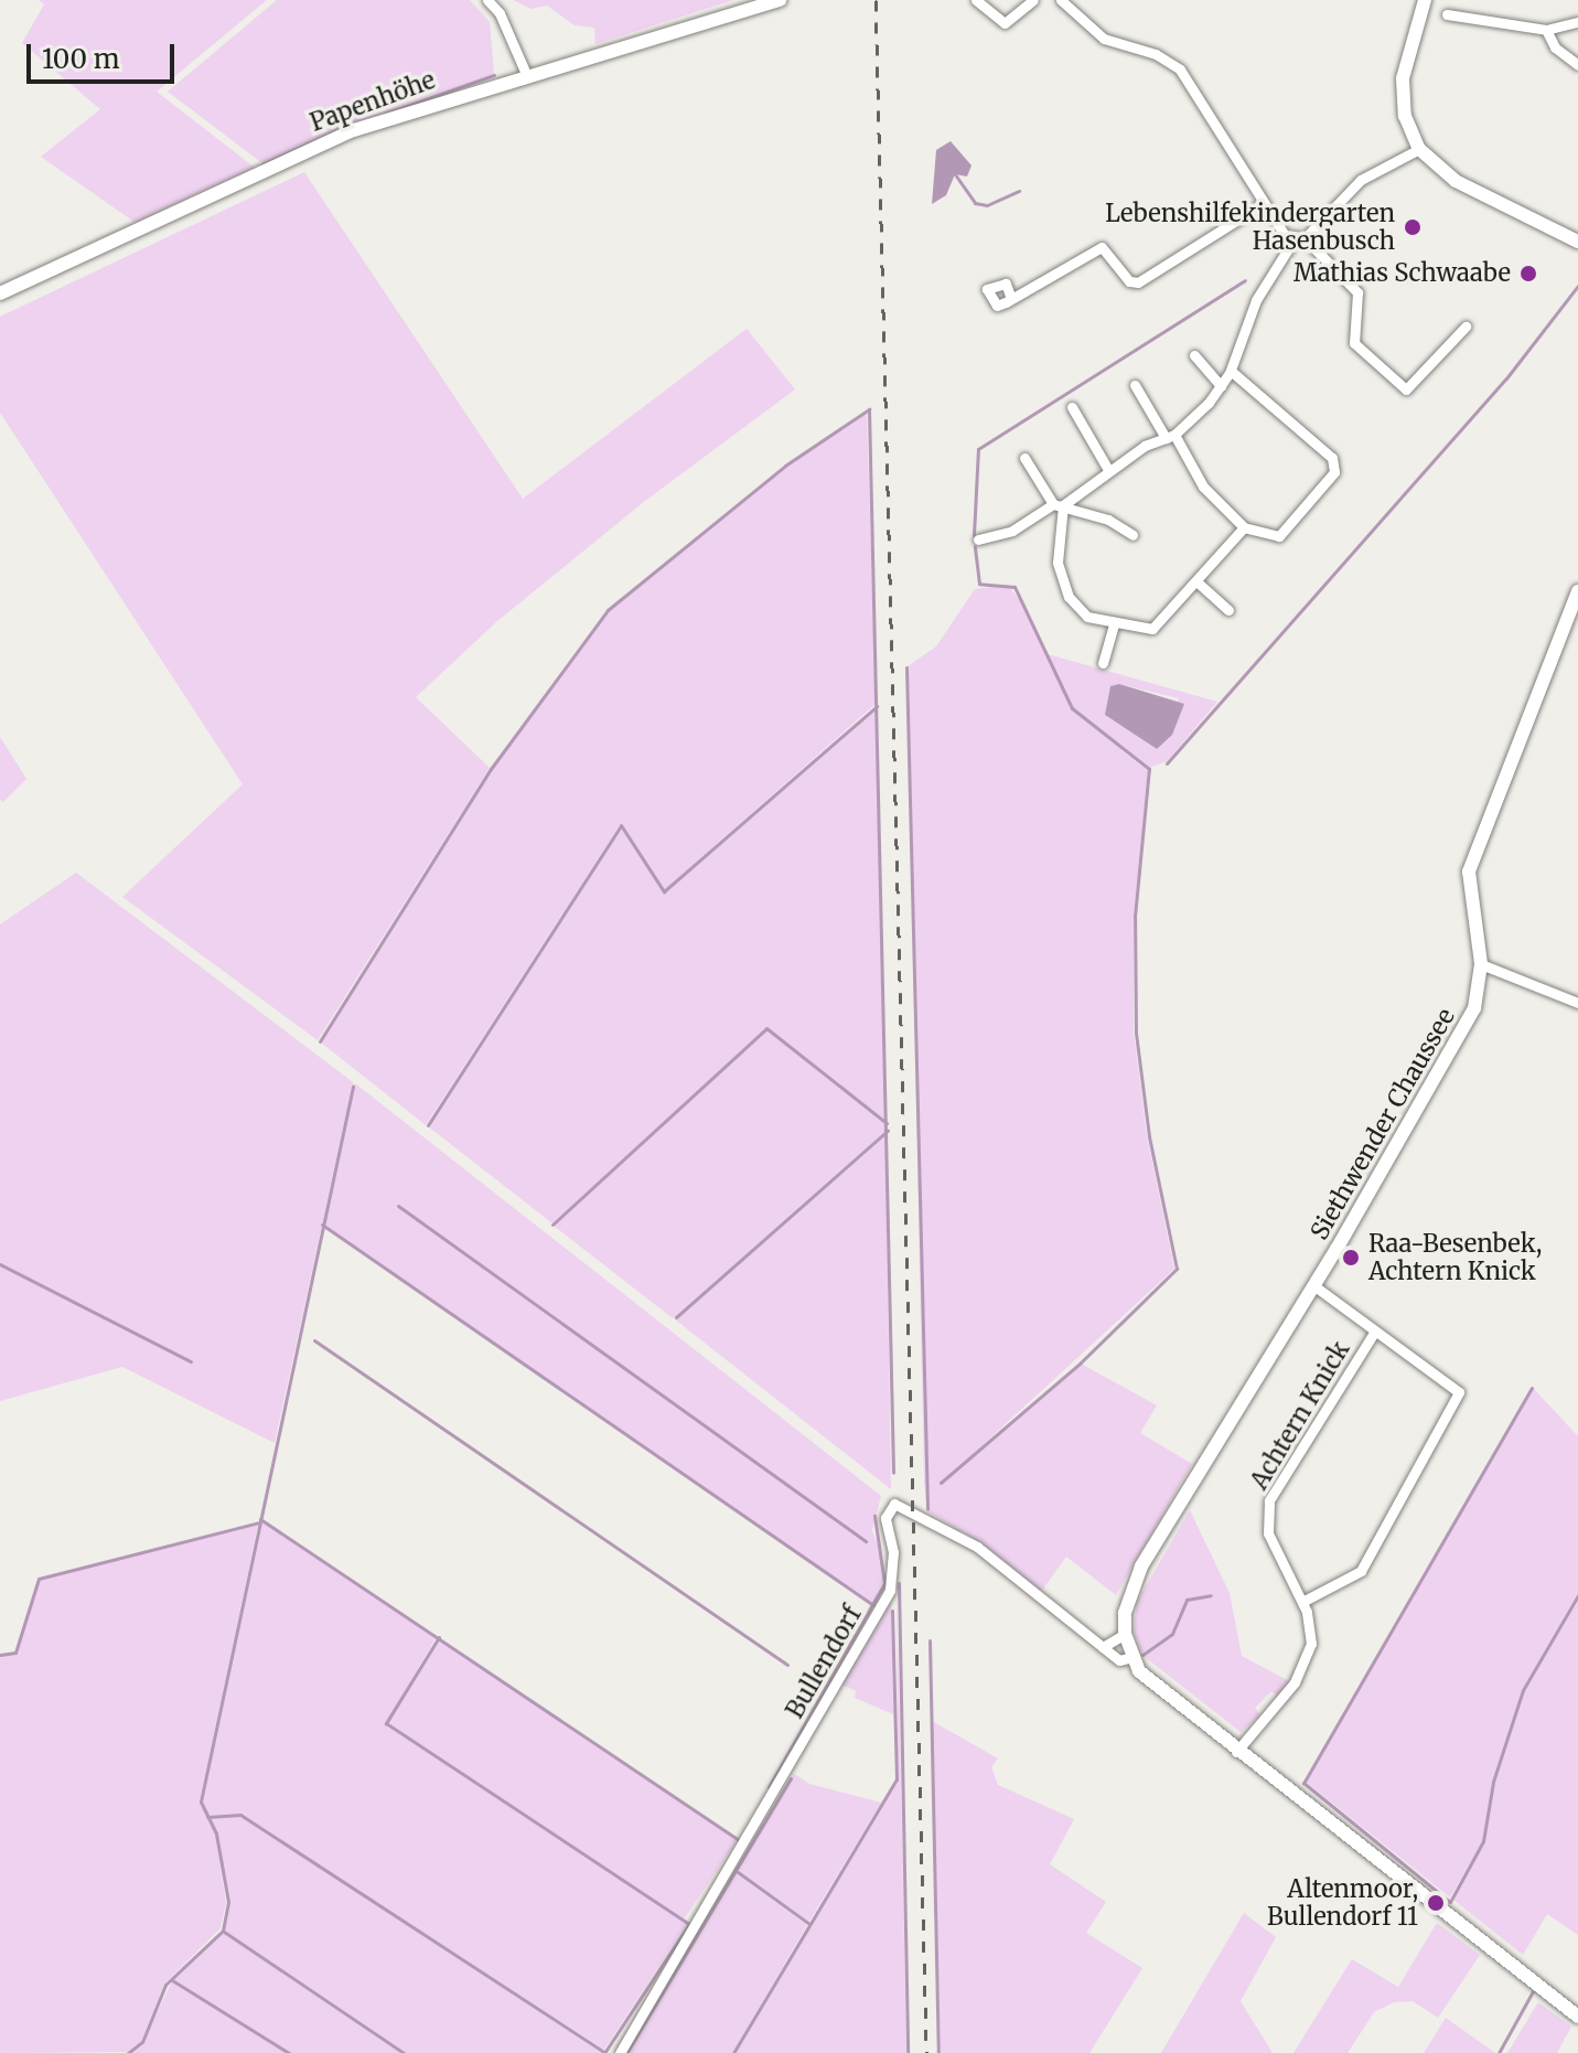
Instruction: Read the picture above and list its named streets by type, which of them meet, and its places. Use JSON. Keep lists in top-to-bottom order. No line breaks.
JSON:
{"streets":{"main road":["Papenhöhe","Siethwender Chaussee","Bullendorf"],"street":["Achtern Knick"]},"crossings":[["Siethwender Chaussee","Bullendorf"],["Achtern Knick","Bullendorf"]],"places":["Lebenshilfekindergarten Hasenbusch","Mathias Schwaabe","Raa-Besenbek, Achtern Knick","Altenmoor, Bullendorf 11"],"scale_bar":"100 m"}
